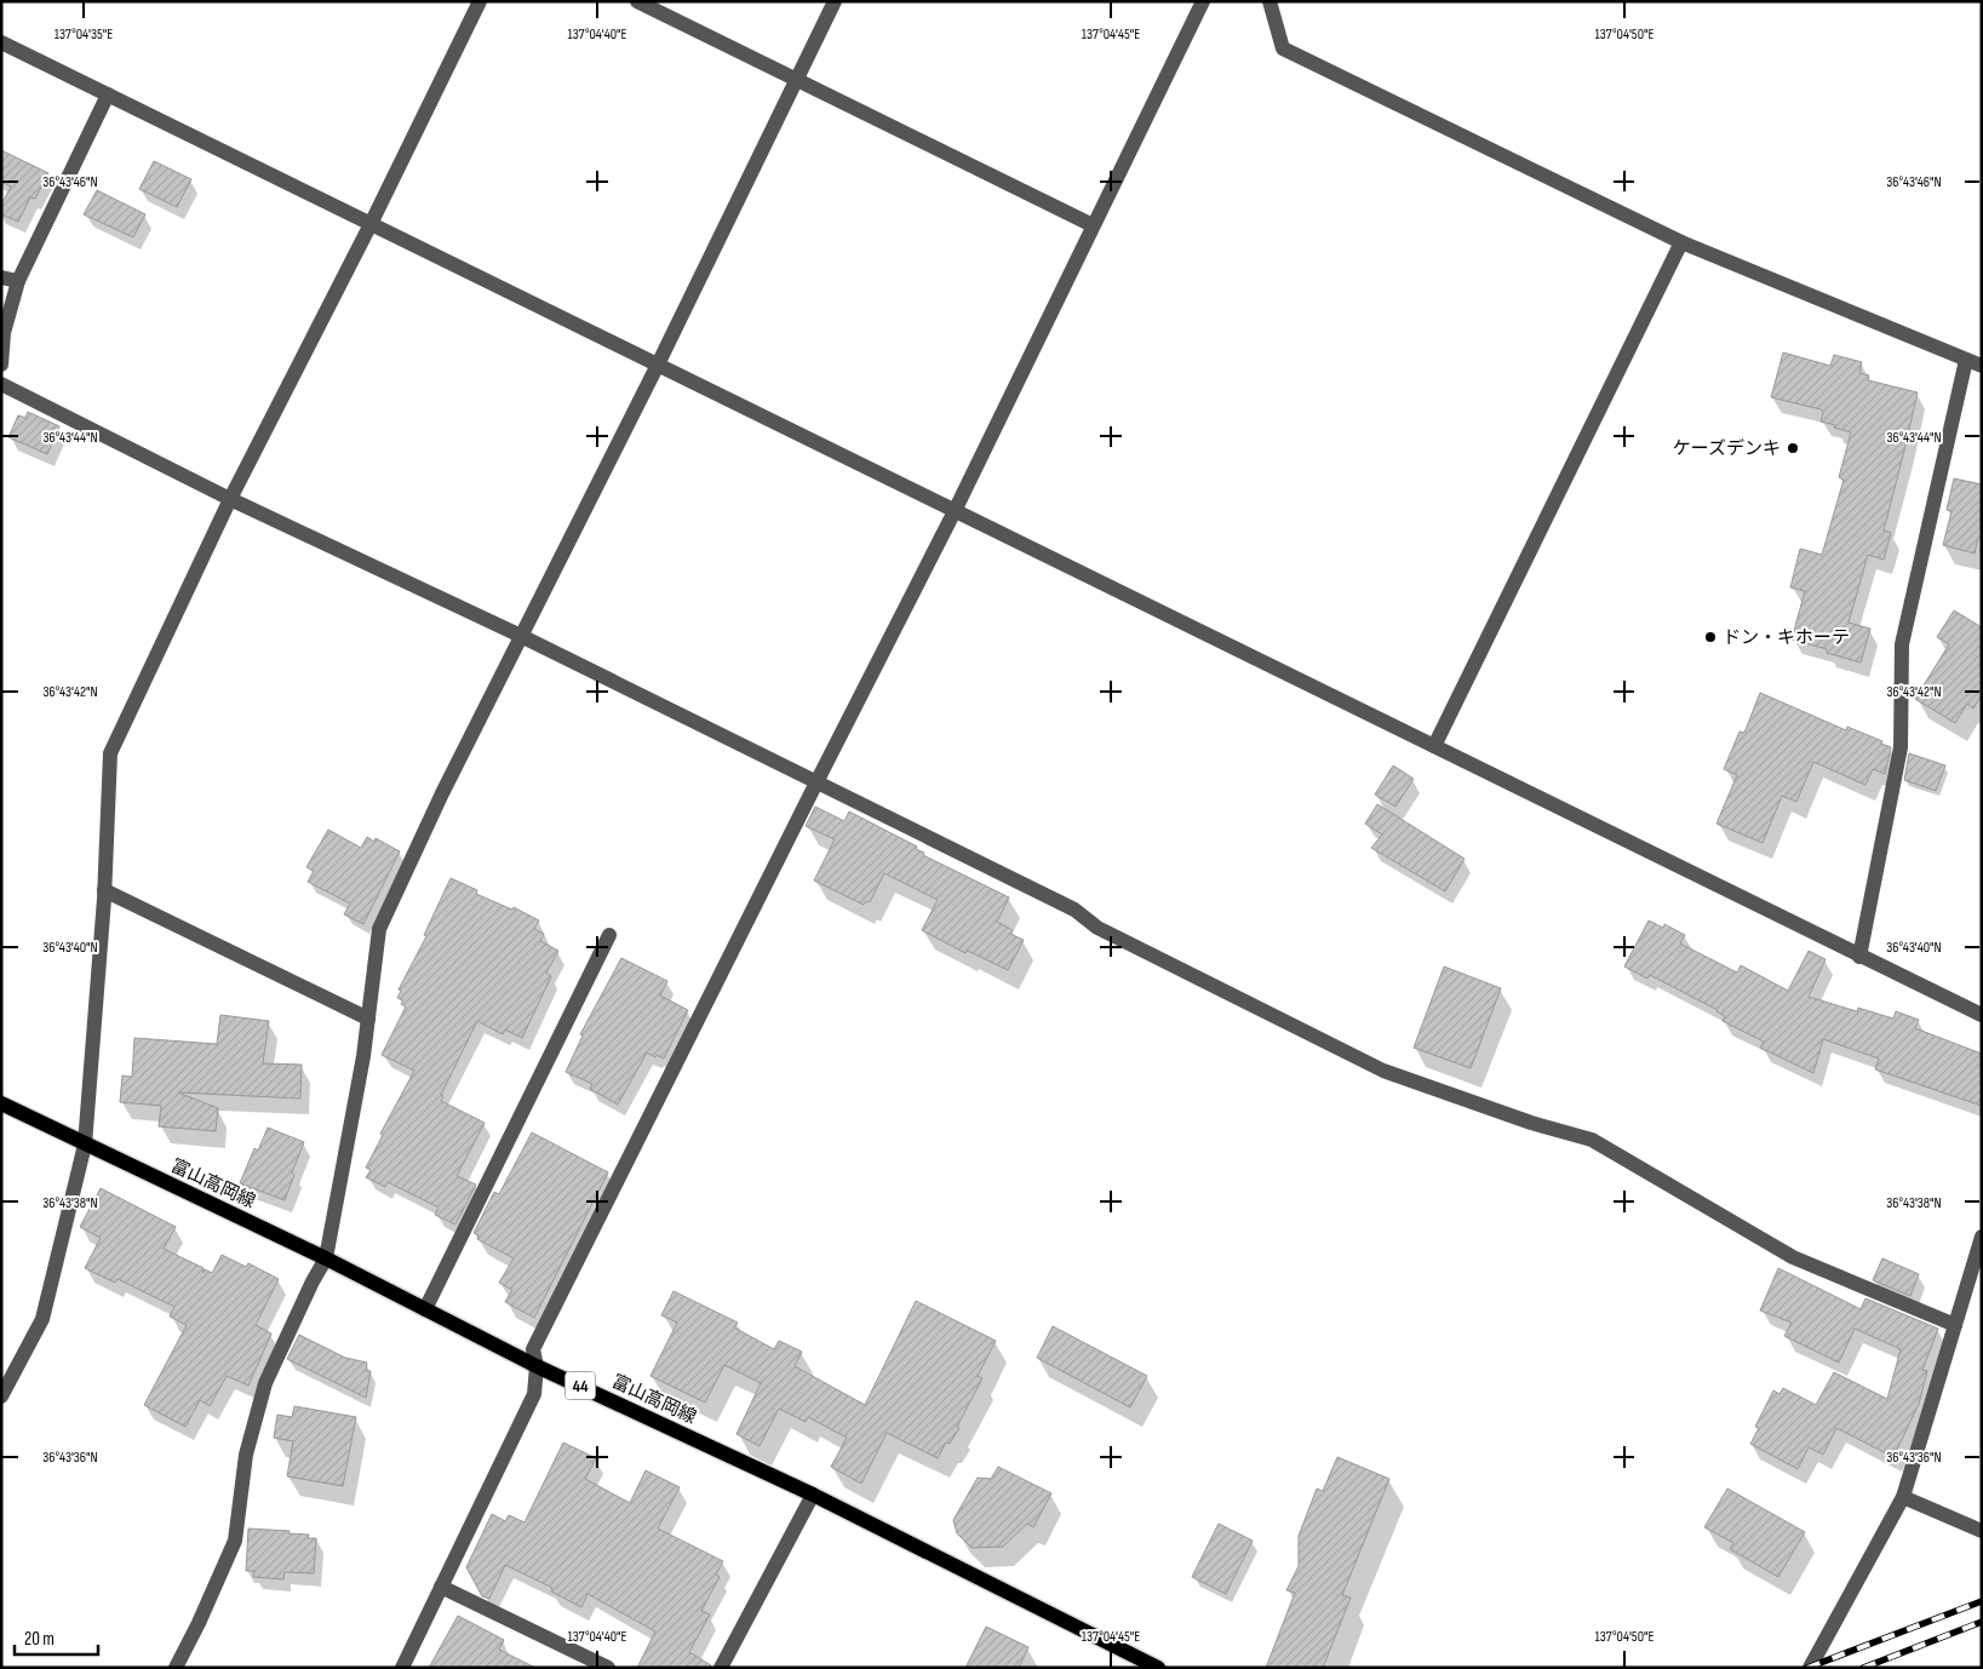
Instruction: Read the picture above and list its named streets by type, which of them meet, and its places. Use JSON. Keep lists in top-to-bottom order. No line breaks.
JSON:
{"streets":{"main road":["富山高岡線","44"]},"places":["ケーズデンキ","ドン・キホーテ"],"scale_bar":"20 m","coordinates":["137°04'35\"E","137°04'40\"E","137°04'45\"E","137°04'50\"E","36°43'46\"N","36°43'44\"N","36°43'42\"N","36°43'40\"N","36°43'38\"N","36°43'36\"N"]}
